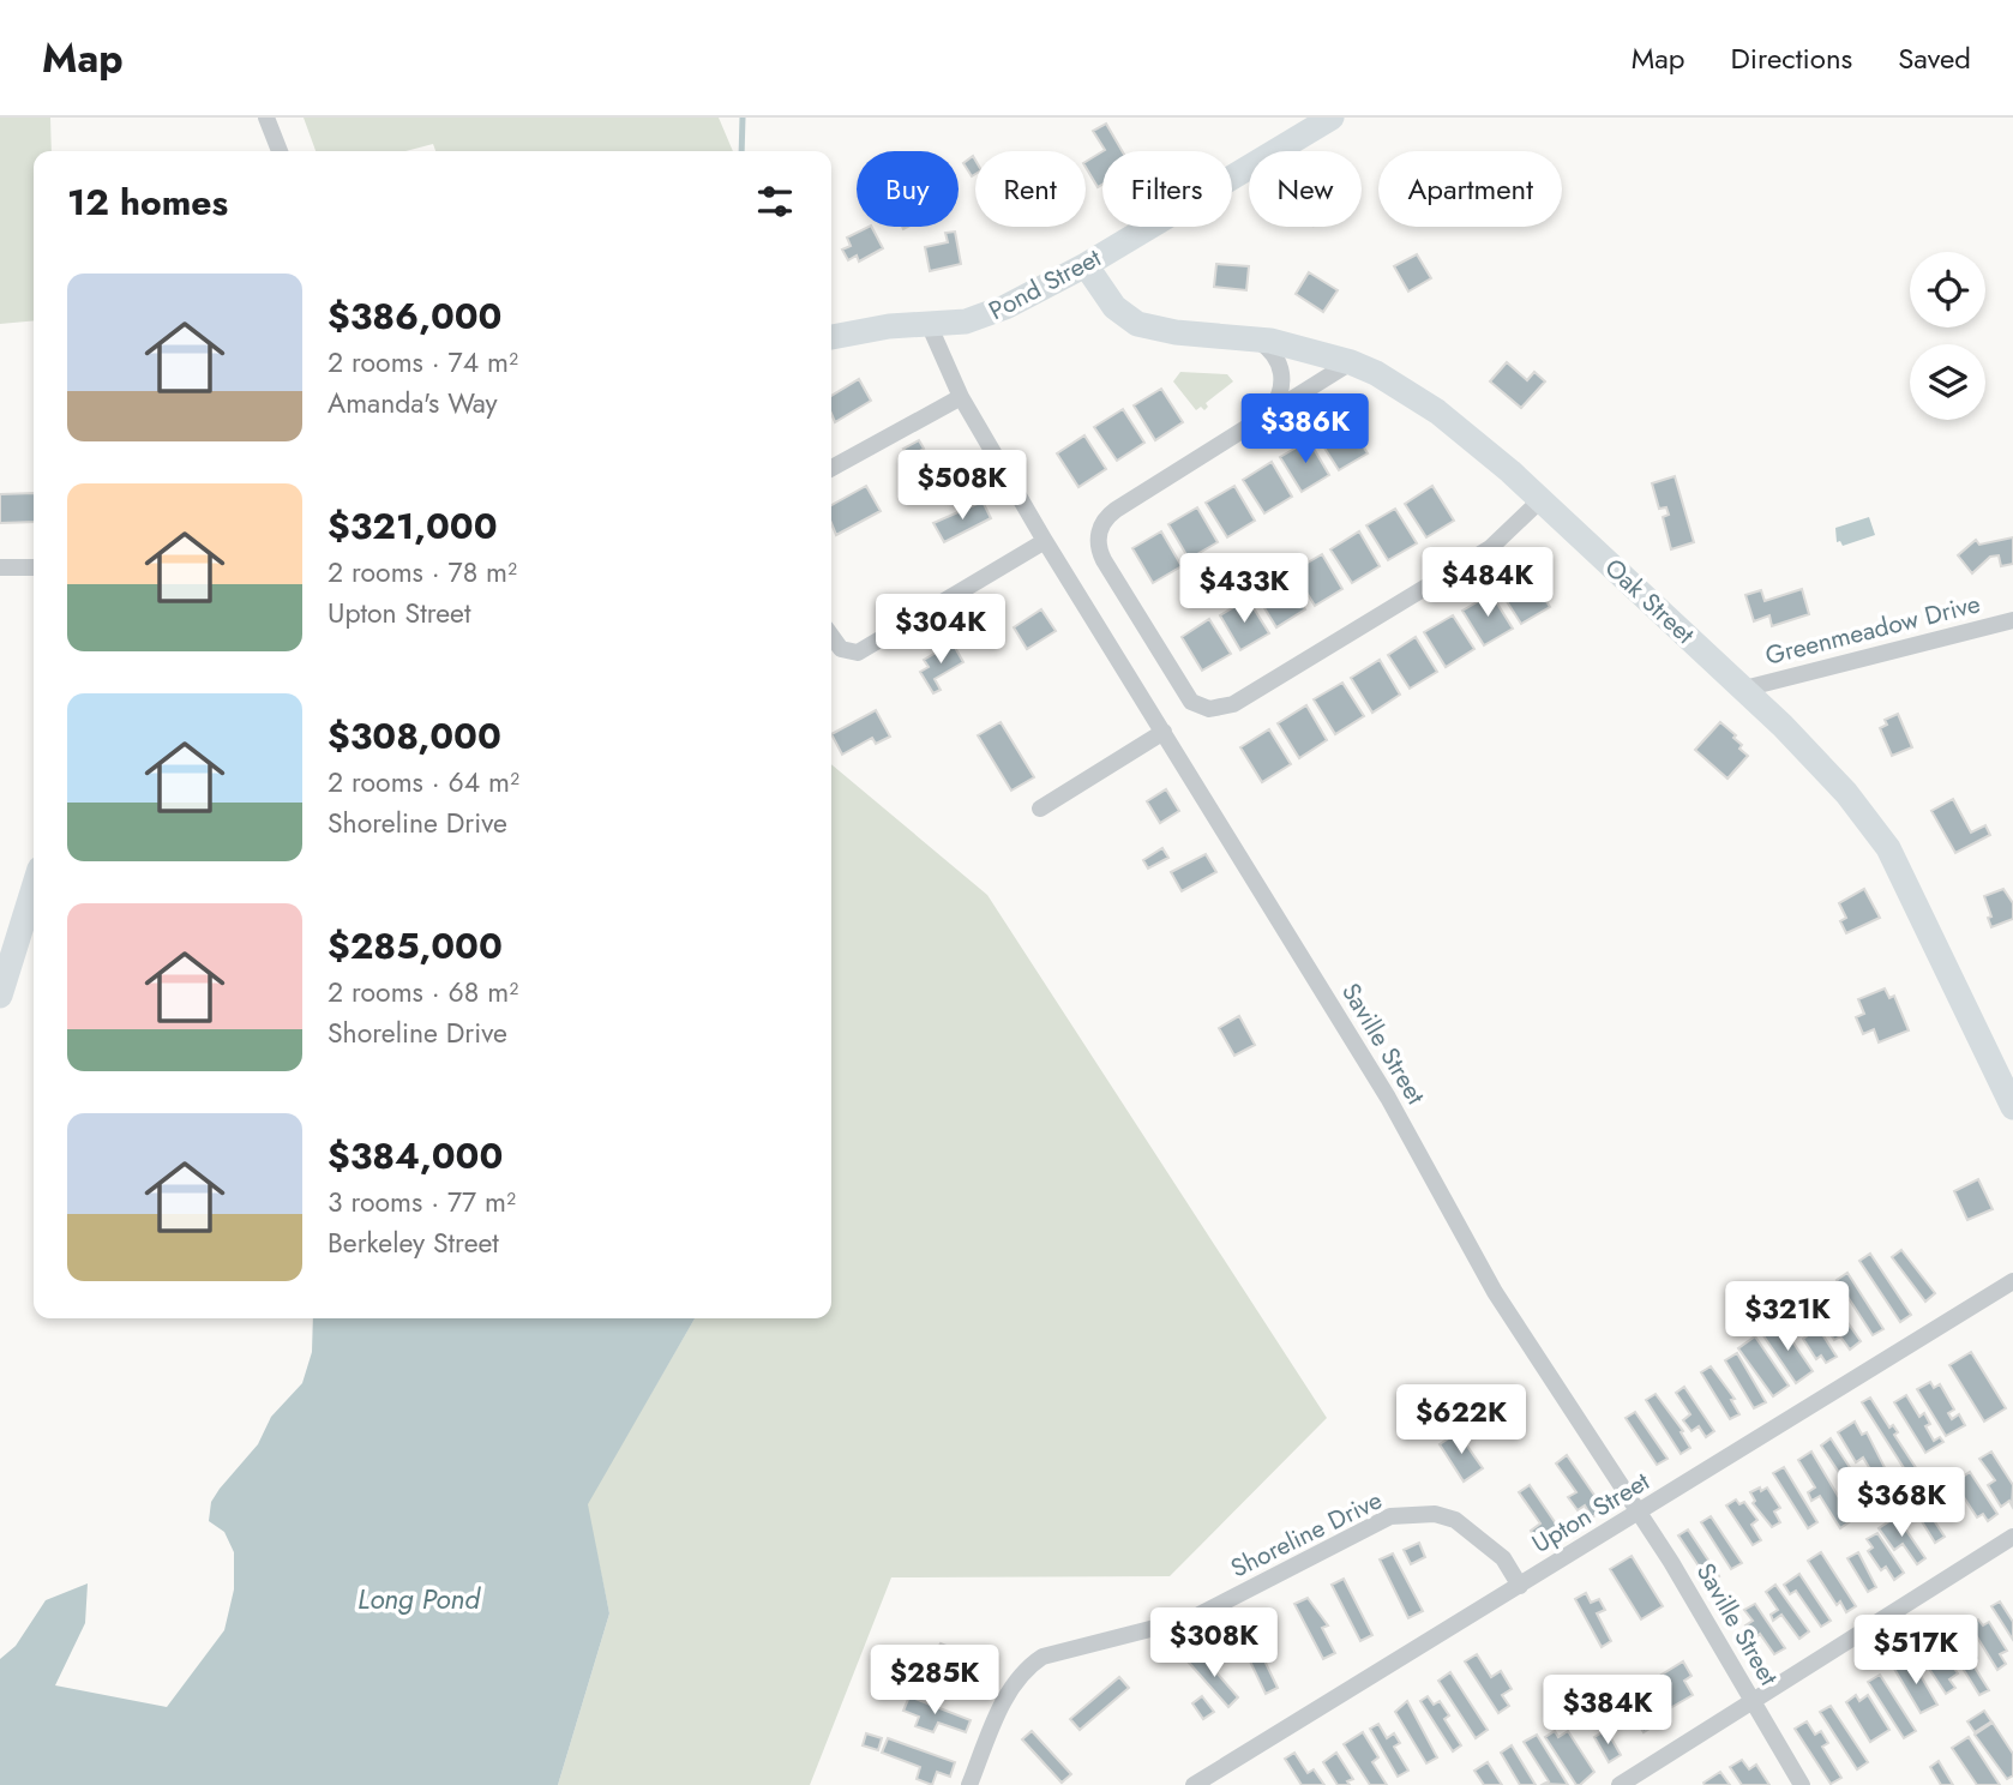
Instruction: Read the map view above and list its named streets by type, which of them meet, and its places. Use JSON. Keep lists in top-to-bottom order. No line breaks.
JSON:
{"streets":{"street":["Pond Street","Oak Street","Greenmeadow Drive","Saville Street","Upton Street","Shoreline Drive"]},"crossings":[["Pond Street","Oak Street"],["Pond Street","Saville Street"],["Oak Street","Greenmeadow Drive"],["Saville Street","Upton Street"],["Upton Street","Shoreline Drive"]],"water":["Long Pond"],"page":{"header":"Map","nav":["Map","Directions","Saved"],"chip":["Buy","Rent","Filters","New","Apartment"],"heading":"12 homes","list":[{"name":"$386,000","note":"2 rooms · 74 m² · Amanda's Way"},{"name":"$321,000","note":"2 rooms · 78 m² · Upton Street"},{"name":"$308,000","note":"2 rooms · 64 m² · Shoreline Drive"},{"name":"$285,000","note":"2 rooms · 68 m² · Shoreline Drive"},{"name":"$384,000","note":"3 rooms · 77 m² · Berkeley Street"}],"price":["$386K","$508K","$484K","$433K","$304K","$321K","$622K","$368K","$308K","$517K","$285K","$384K"]}}
